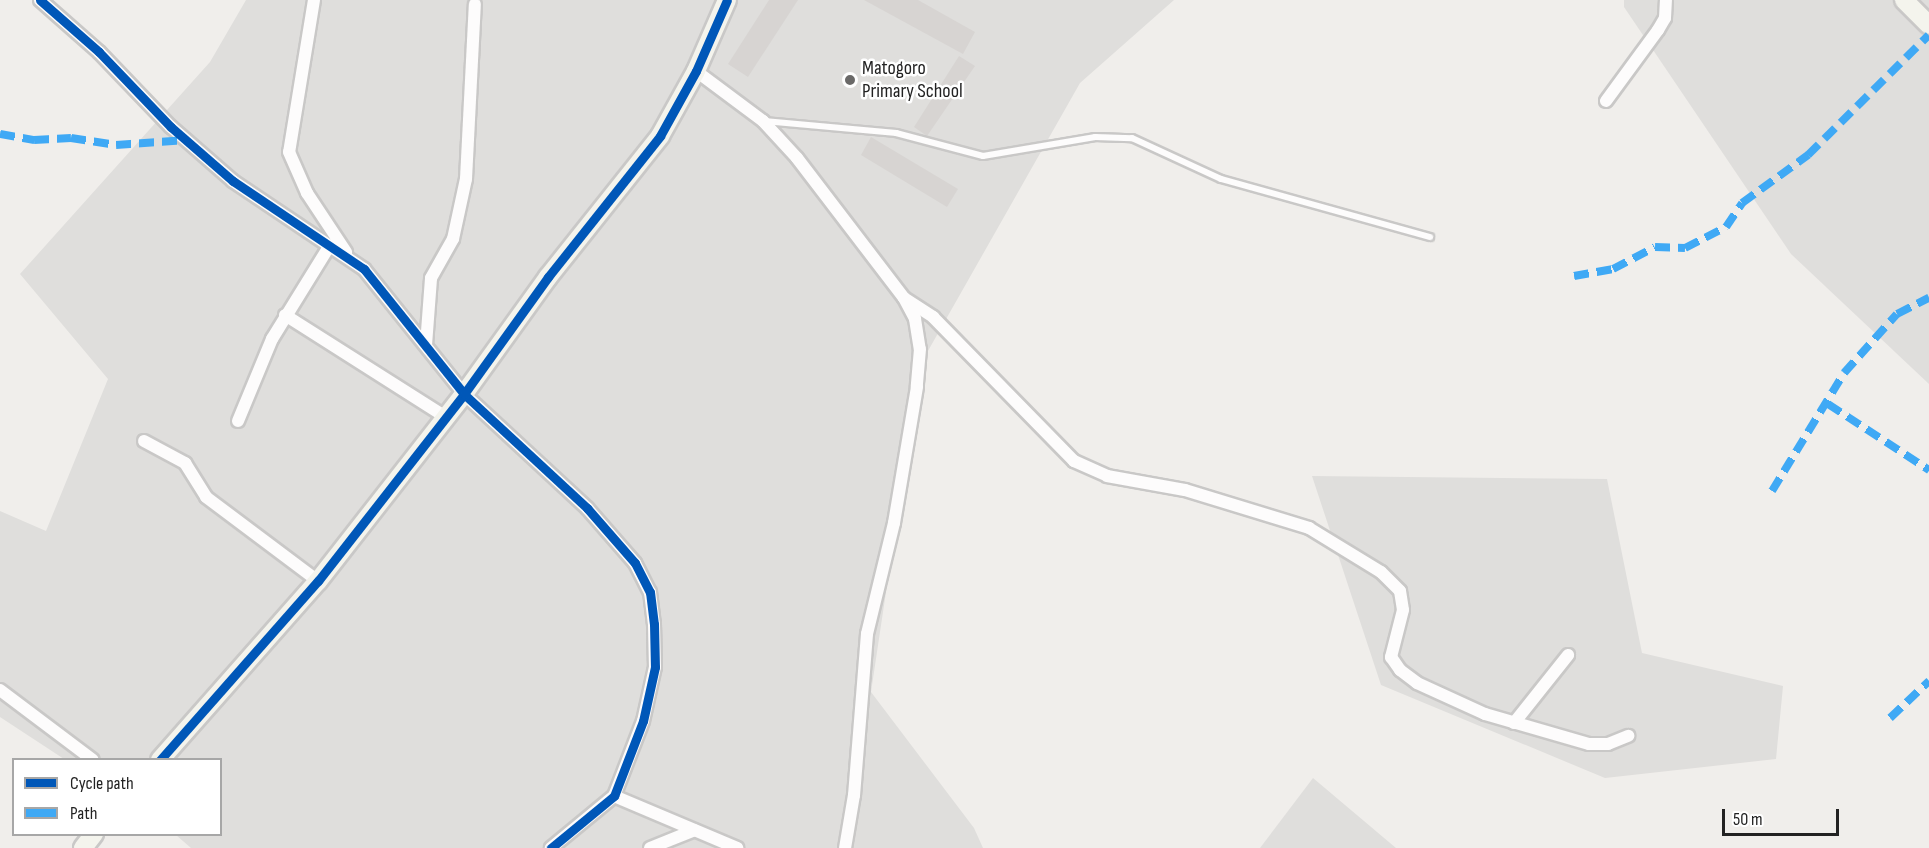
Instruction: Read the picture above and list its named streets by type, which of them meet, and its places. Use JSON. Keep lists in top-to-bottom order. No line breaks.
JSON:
{"places":["Matogoro Primary School"],"legend":["Cycle path","Path"],"scale_bar":"50 m"}
